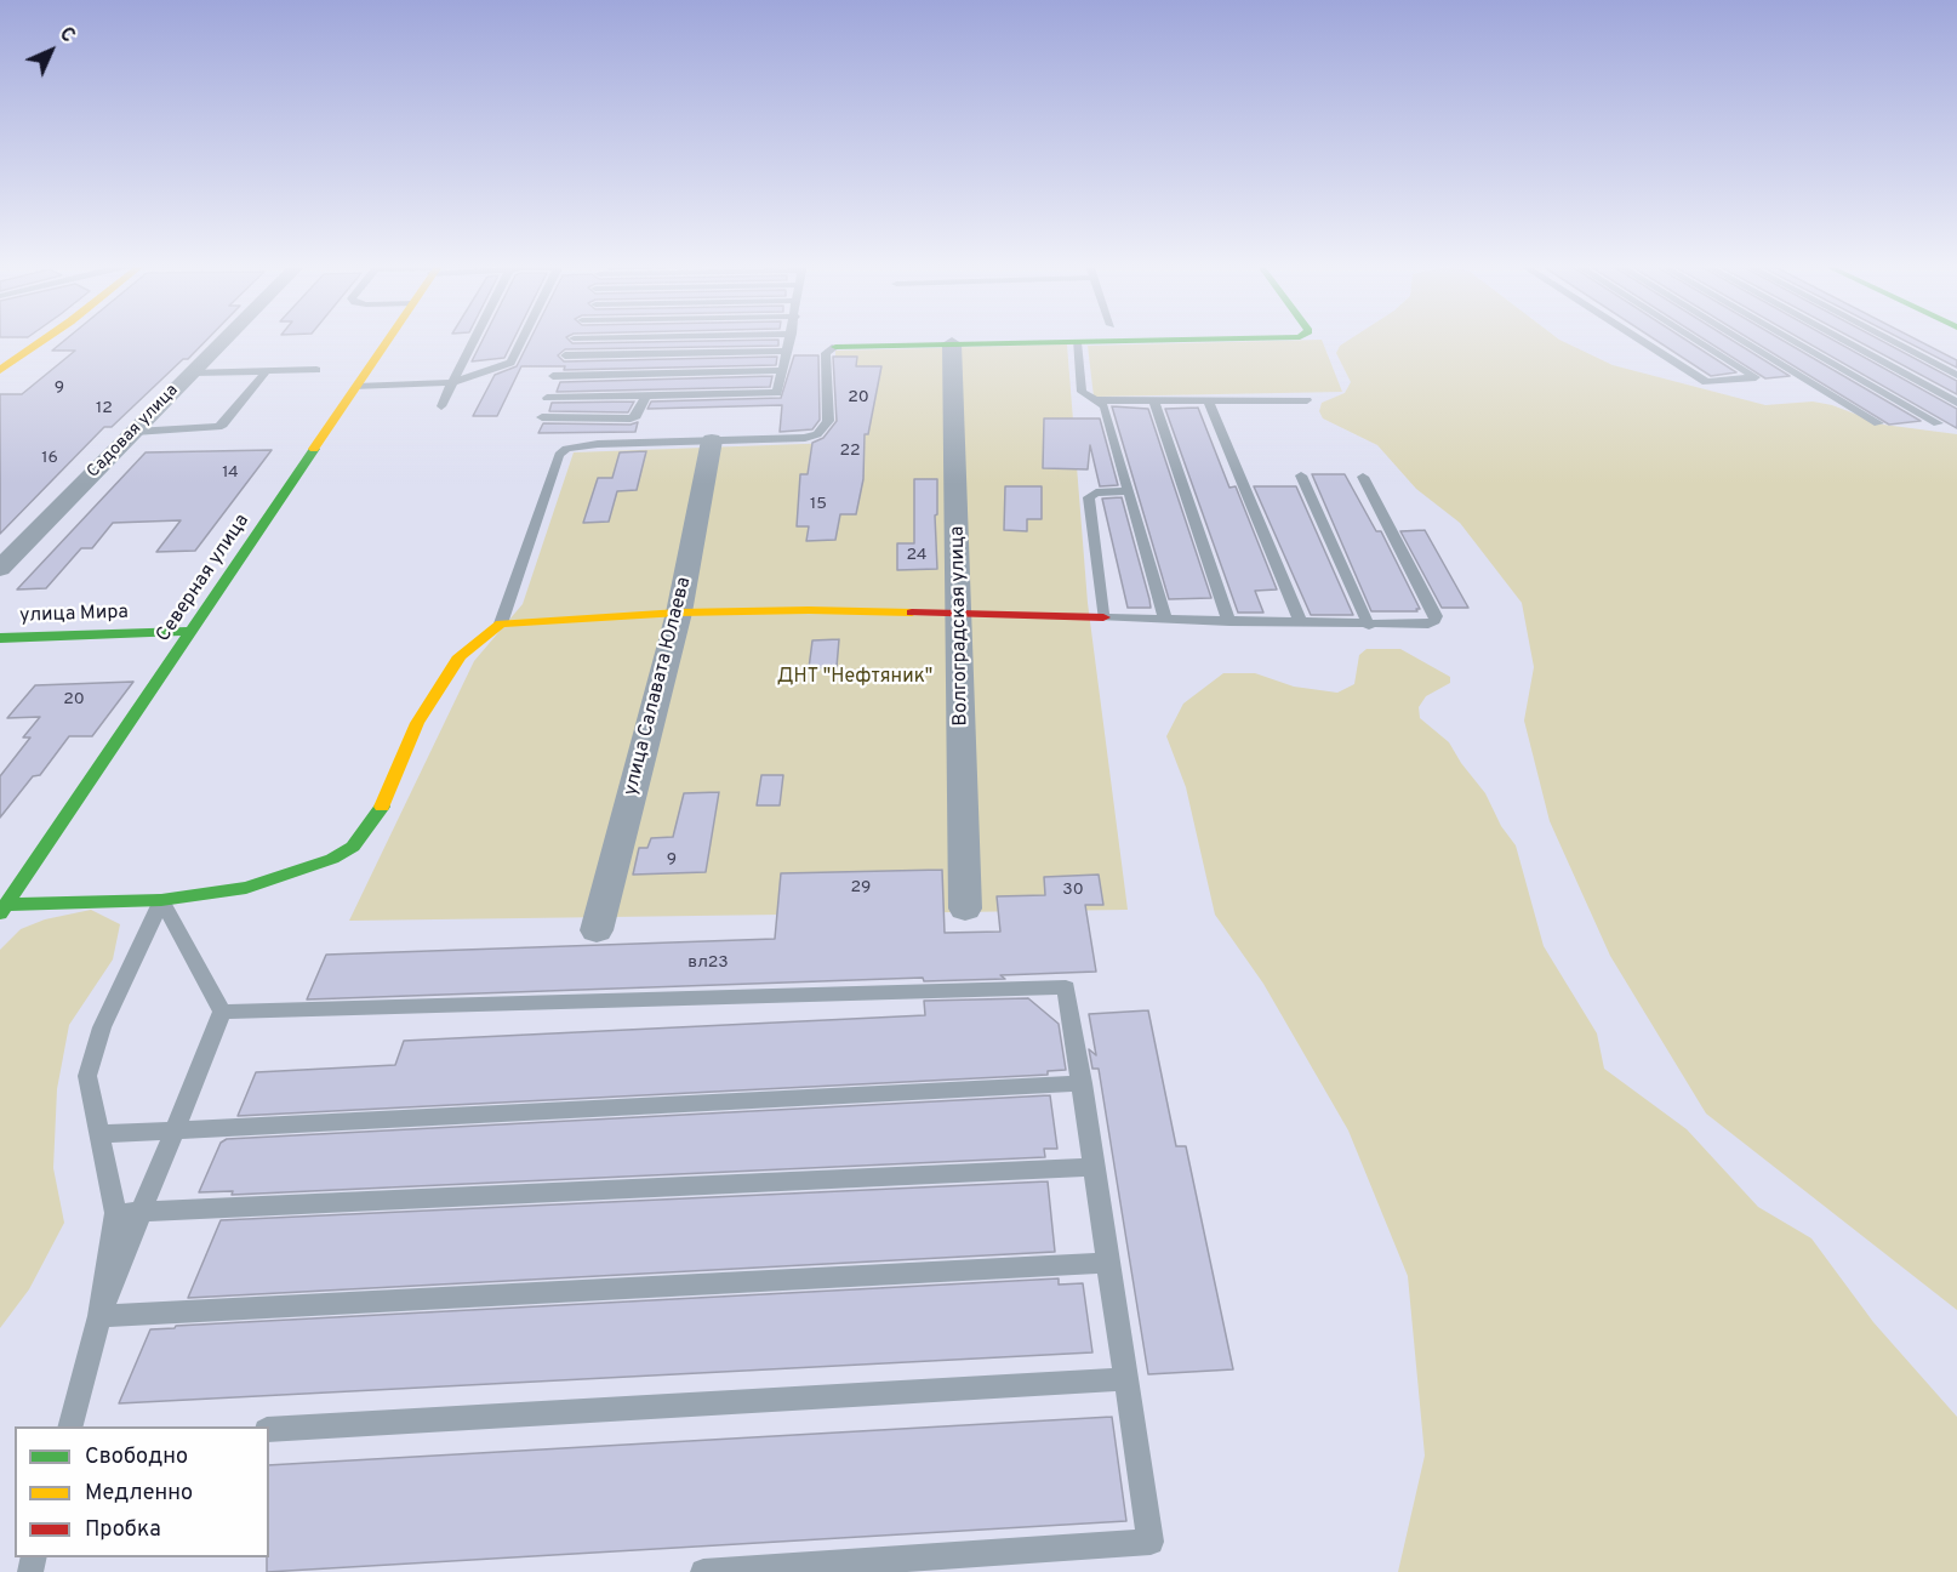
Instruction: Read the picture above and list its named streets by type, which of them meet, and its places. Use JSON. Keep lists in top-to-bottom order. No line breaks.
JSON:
{"streets":{"main road":["Северная улица","улица Мира"],"street":["Садовая улица","Волгоградская улица","улица Салавата Юлаева"]},"crossings":[["Северная улица","улица Мира"]],"parks":["ДНТ \"Нефтяник\""],"house_numbers":["9","20","12","22","16","14","15","24","20","9","29","30","вл23"],"legend":["Свободно","Медленно","Пробка"],"north":"top right"}
